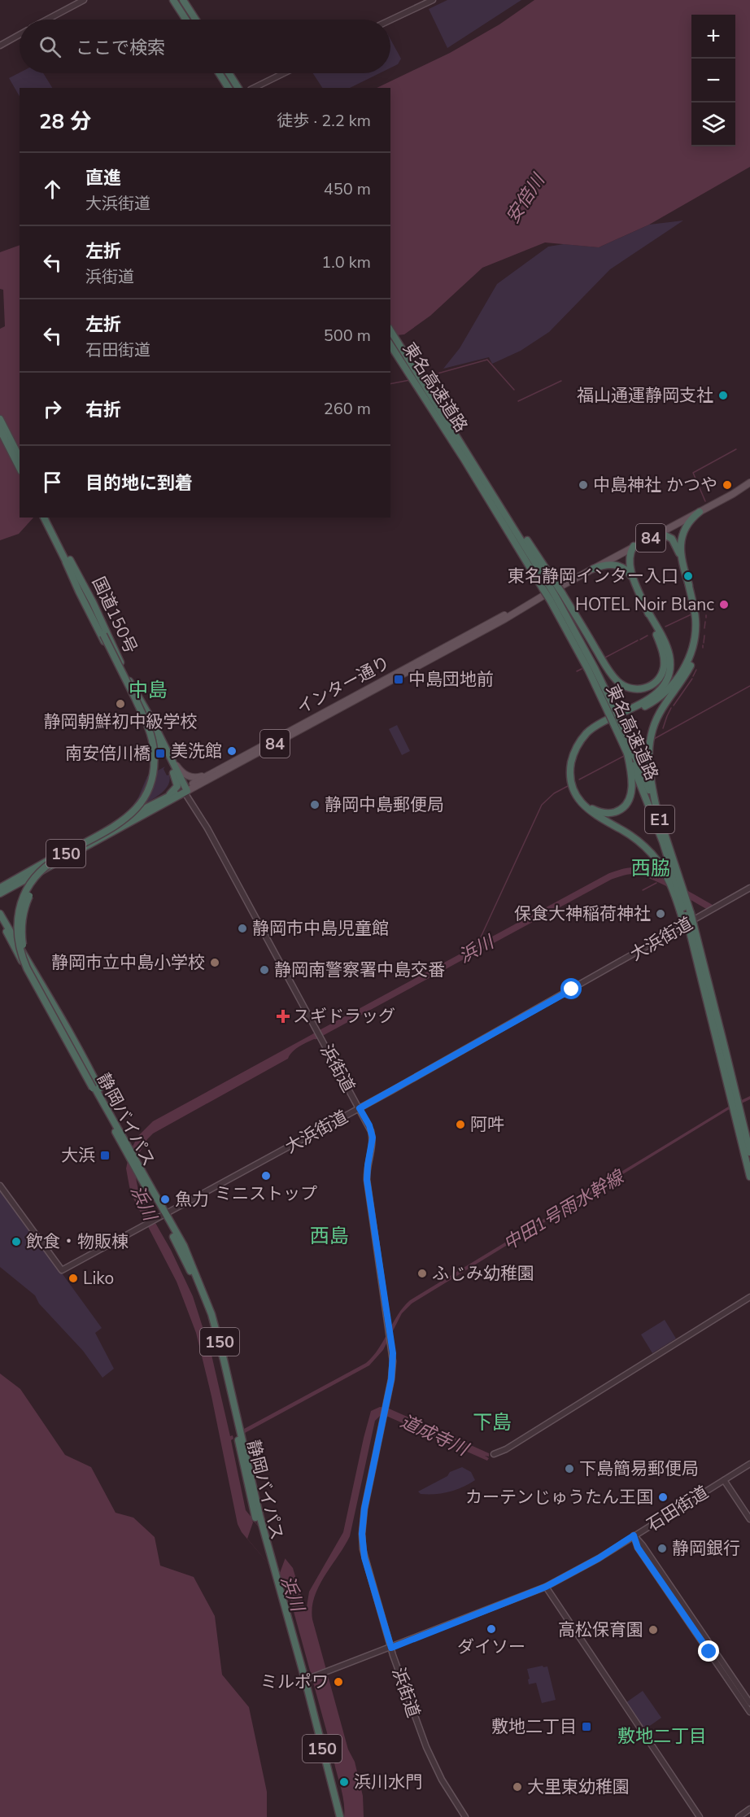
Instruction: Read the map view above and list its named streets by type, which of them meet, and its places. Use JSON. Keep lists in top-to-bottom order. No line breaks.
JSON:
{"streets":{"highway":["東名高速道路","国道150号","E1","150","静岡バイパス"],"main road":["84","インター通り"],"street":["大浜街道","浜街道","石田街道"]},"crossings":[["東名高速道路","インター通り"],["国道150号","インター通り"],["国道150号","150"],["国道150号","浜街道"],["国道150号","静岡バイパス"],["インター通り","150"],["インター通り","浜街道"],["150","浜街道"],["150","静岡バイパス"],["150","石田街道"],["大浜街道","浜街道"],["大浜街道","静岡バイパス"],["浜街道","石田街道"],["静岡バイパス","石田街道"]],"districts":["中島","西脇","西島","下島","敷地二丁目"],"water":["安倍川","浜川","中田1号雨水幹線","道成寺川"],"places":{"other":["福山通運静岡支社","中島神社","かつや","東名静岡インター入口","HOTEL Noir Blanc","静岡朝鮮初中級学校","美洗館","静岡中島郵便局","保食大神稲荷神社","静岡市中島児童館","静岡市立中島小学校","静岡南警察署中島交番","阿吽","ミニストップ","魚力","飲食・物販棟","ふじみ幼稚園","Liko","下島簡易郵便局","カーテンじゅうたん王国","静岡銀行","ダイソー","高松保育園","ミルポワ","浜川水門","大里東幼稚園"],"transit":["中島団地前","南安倍川橋","大浜","敷地二丁目"],"health":["スギドラッグ"]},"page":{"map_buttons":["+","−"],"search":"ここで検索","heading":["28 分","徒歩 · 2.2 km"],"list":[["直進","大浜街道","450 m"],["左折","浜街道","1.0 km"],["左折","石田街道","500 m"],["右折","260 m"],"目的地に到着"]}}
